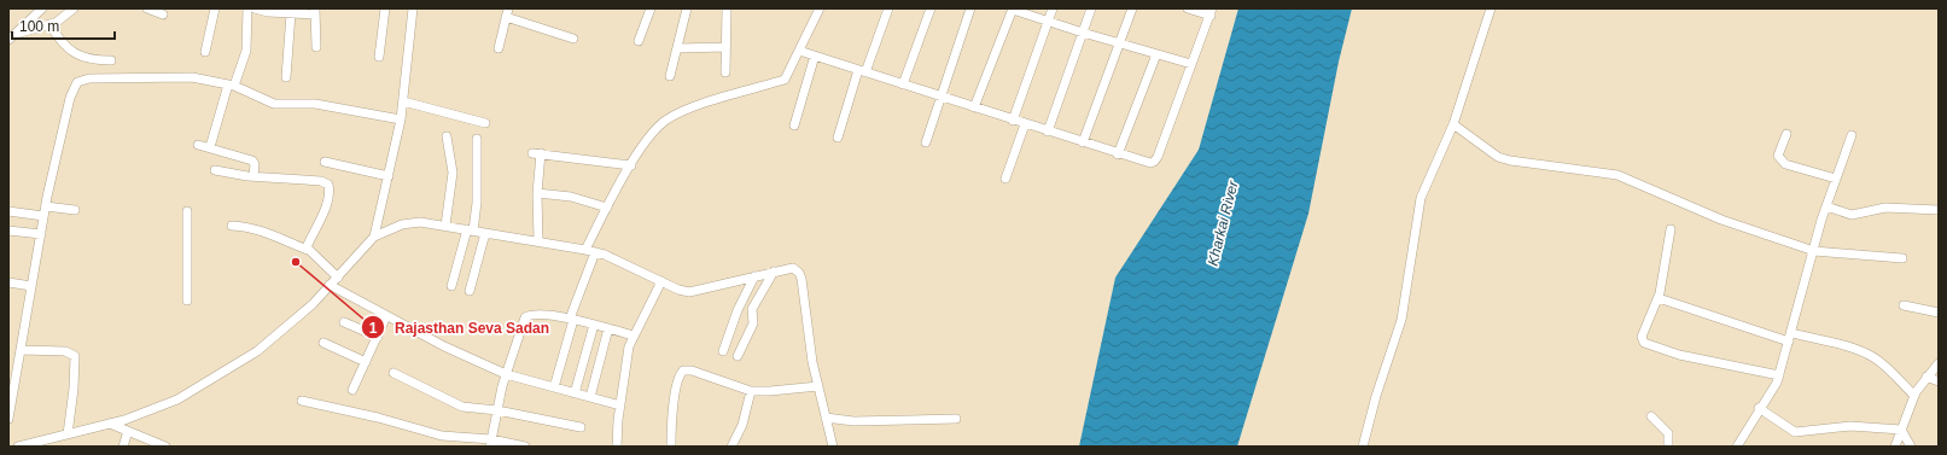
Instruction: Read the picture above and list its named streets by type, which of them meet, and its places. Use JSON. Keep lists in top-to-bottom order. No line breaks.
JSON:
{"water":["Kharkai River"],"places":["Rajasthan Seva Sadan"],"scale_bar":"100 m"}
